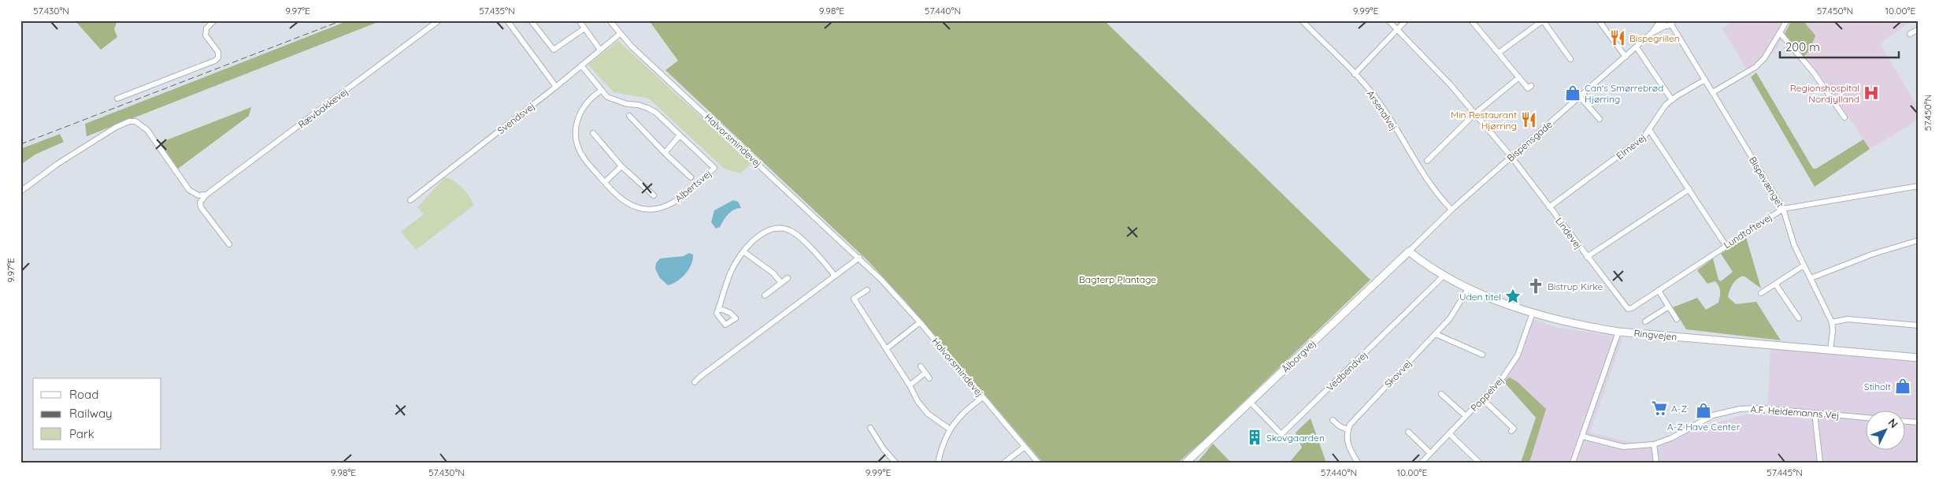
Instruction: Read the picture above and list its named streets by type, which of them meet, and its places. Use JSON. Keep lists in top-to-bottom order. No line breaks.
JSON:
{"streets":{"main road":["Ringvejen","Ålborgvej"],"street":["Rævbakkevej","Arsenalvej","Svendsvej","Halvorsmindevej","Bispensgade","Elmevej","Bispevænget","Albertsvej","Lundtoftevej","Lindevej","Vedbendvej","Skovvej","Poppelvej","A.F. Heidemanns Vej"]},"crossings":[["Arsenalvej","Bispensgade"],["Svendsvej","Halvorsmindevej"],["Svendsvej","Albertsvej"],["Bispensgade","Bispevænget"],["Bispensgade","Lindevej"],["Bispensgade","Ringvejen"],["Bispensgade","Ålborgvej"],["Elmevej","Bispevænget"],["Elmevej","Lindevej"],["Bispevænget","Lundtoftevej"],["Bispevænget","Ringvejen"],["Lundtoftevej","Lindevej"],["Ringvejen","Ålborgvej"],["Ringvejen","Vedbendvej"],["Ringvejen","Skovvej"],["Ringvejen","Poppelvej"],["Ålborgvej","Vedbendvej"]],"parks":["Bagterp Plantage"],"places":{"restaurant":["Bispegrillen","Min Restaurant Hjørring"],"shop":["Can's Smørrebrød Hjørring","Stiholt","A-Z Have Center"],"hospital":["Regionshospital Nordjylland"],"church":["Bistrup Kirke"],"place":["Uden titel"],"supermarket":["A-Z"],"building":["Skovgaarden"]},"legend":["Road","Railway","Park"],"scale_bar":"200 m","north":"top right","coordinates":["57.430°N","9.97°E","57.435°N","9.98°E","57.440°N","9.99°E","57.450°N","10.00°E","57.445°N"]}
